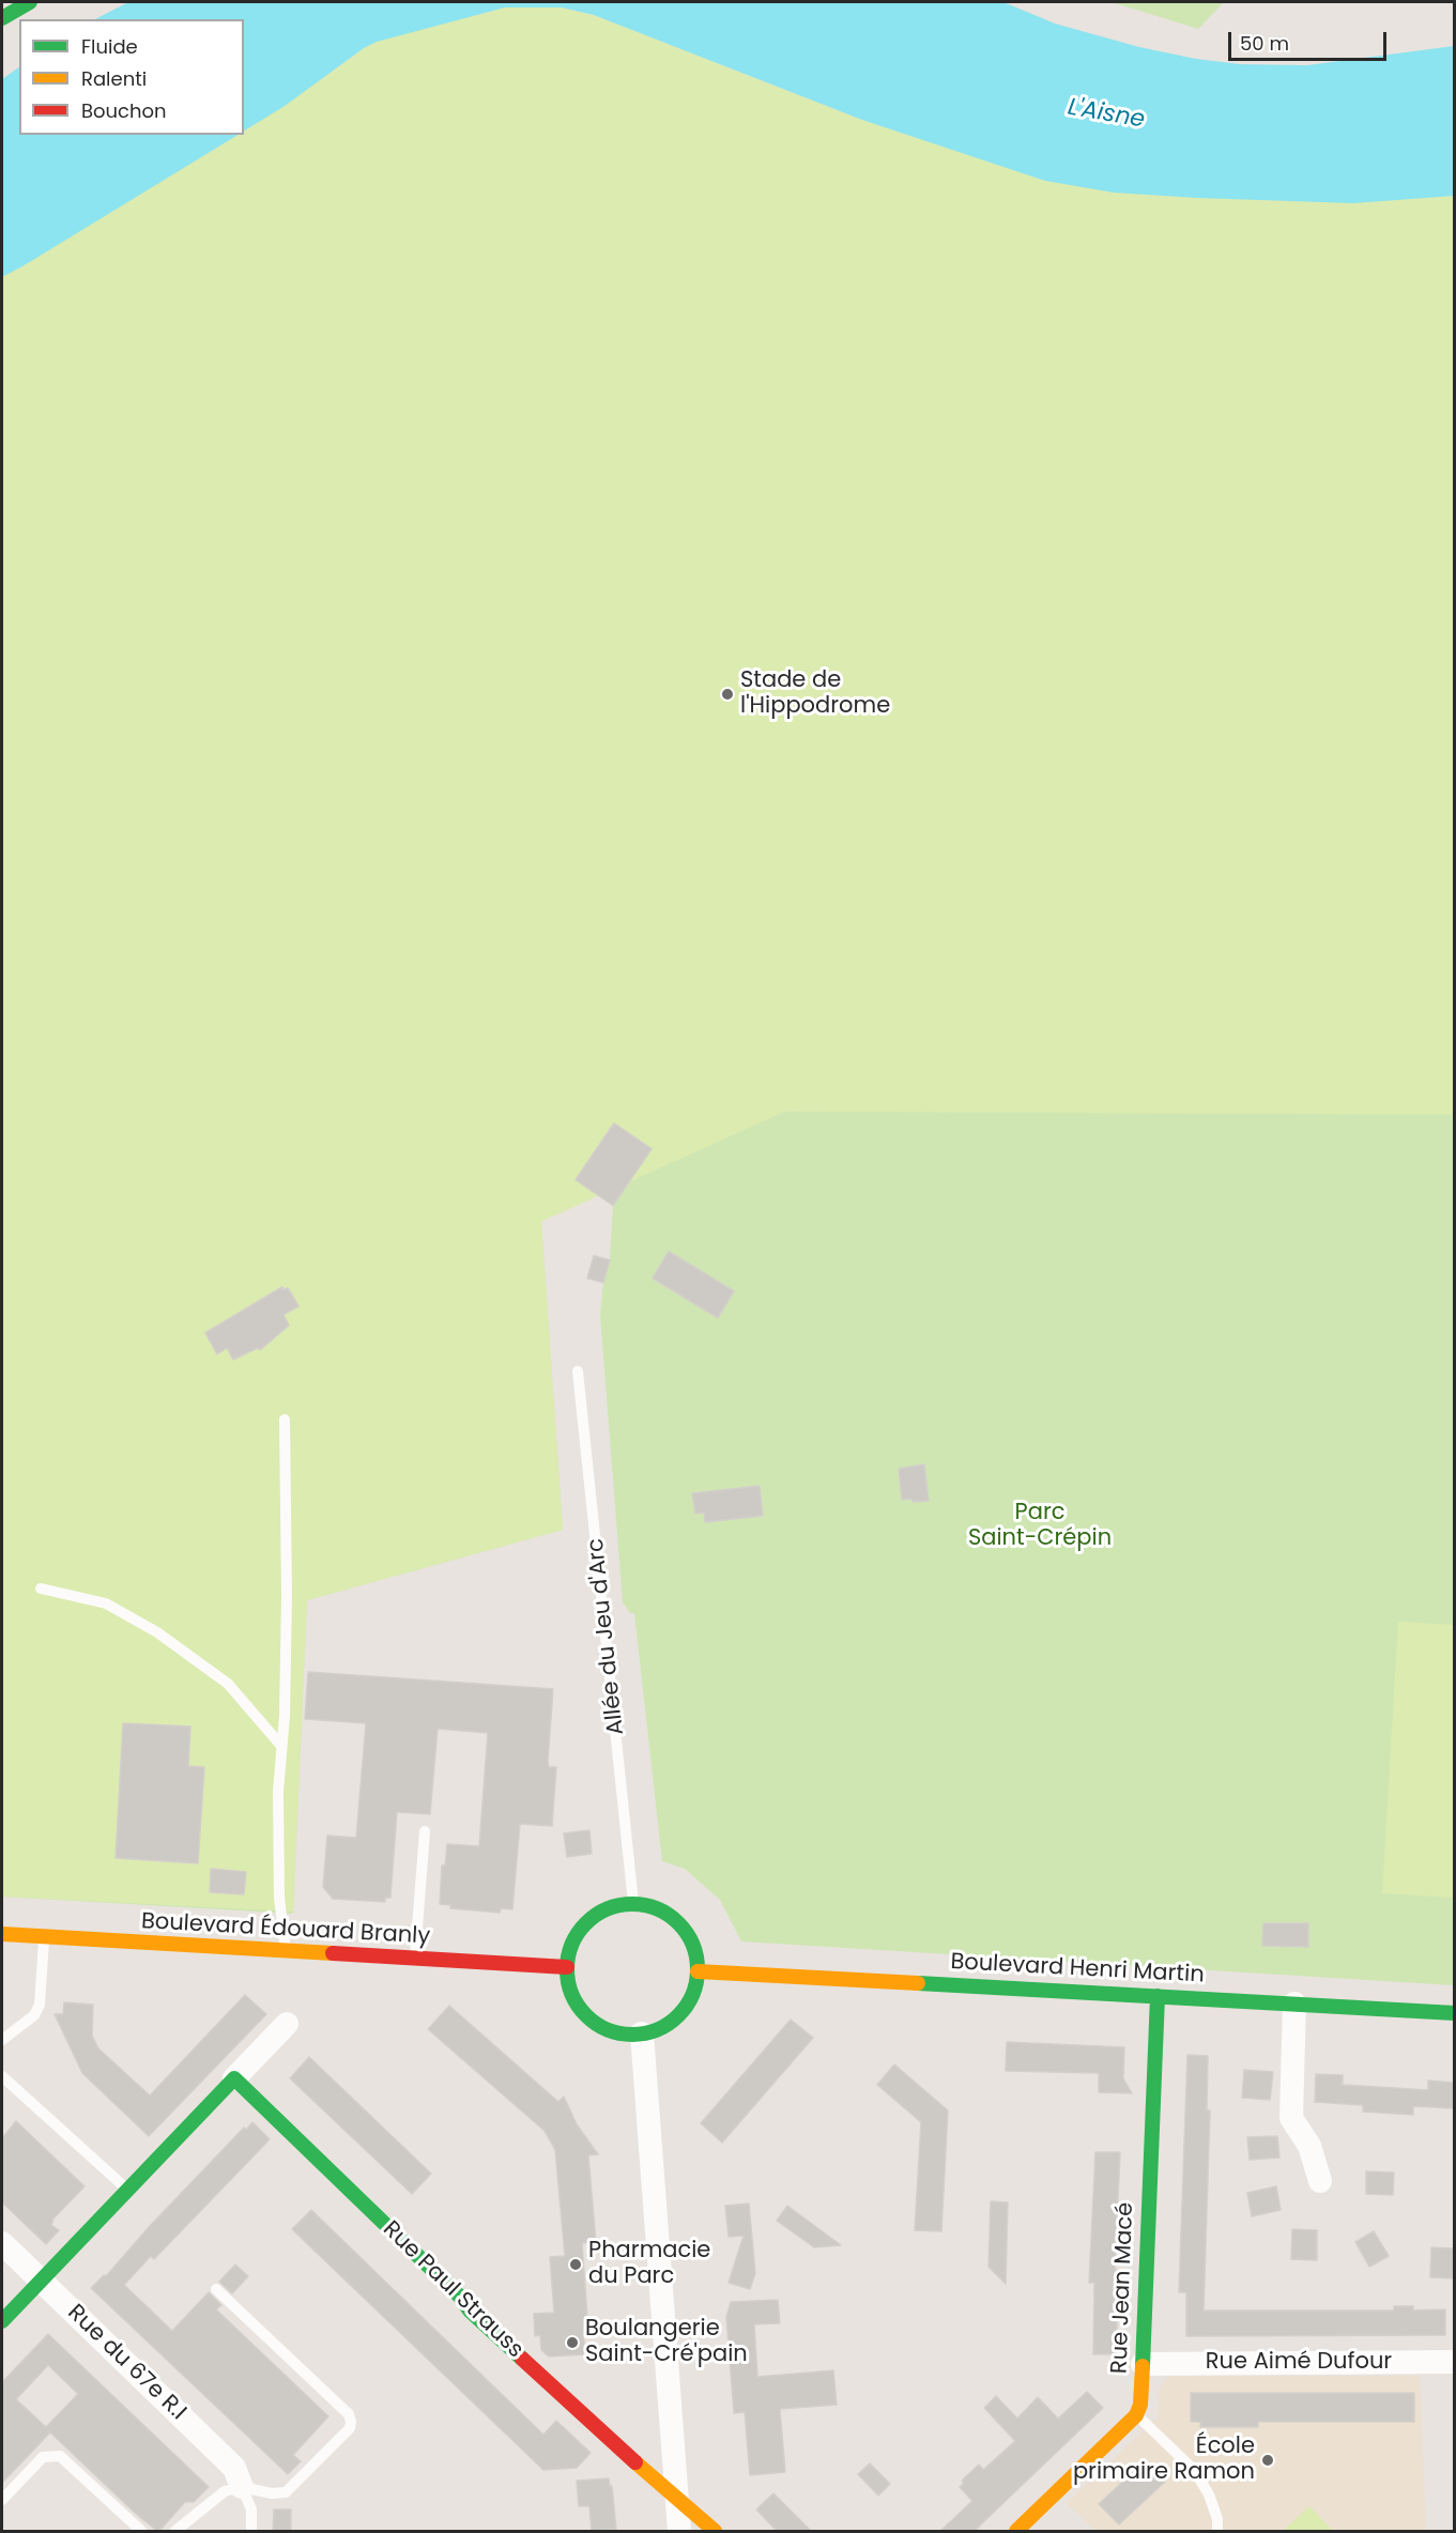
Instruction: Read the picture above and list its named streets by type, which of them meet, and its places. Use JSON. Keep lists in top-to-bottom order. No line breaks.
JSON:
{"streets":{"street":["Boulevard Édouard Branly","Boulevard Henri Martin","Rue Jean Macé","Rue Paul Strauss","Rue du 67e R.I","Rue Aimé Dufour"],"lane":["Allée du Jeu d'Arc"]},"crossings":[["Allée du Jeu d'Arc","Boulevard Édouard Branly"],["Allée du Jeu d'Arc","Boulevard Henri Martin"],["Boulevard Édouard Branly","Boulevard Henri Martin"],["Boulevard Henri Martin","Rue Jean Macé"],["Rue Jean Macé","Rue Aimé Dufour"]],"water":["L'Aisne"],"parks":["Parc Saint-Crépin"],"places":["Stade de l'Hippodrome","Pharmacie du Parc","Boulangerie Saint-Cré'pain","École primaire Ramon"],"legend":["Fluide","Ralenti","Bouchon"],"scale_bar":"50 m"}
